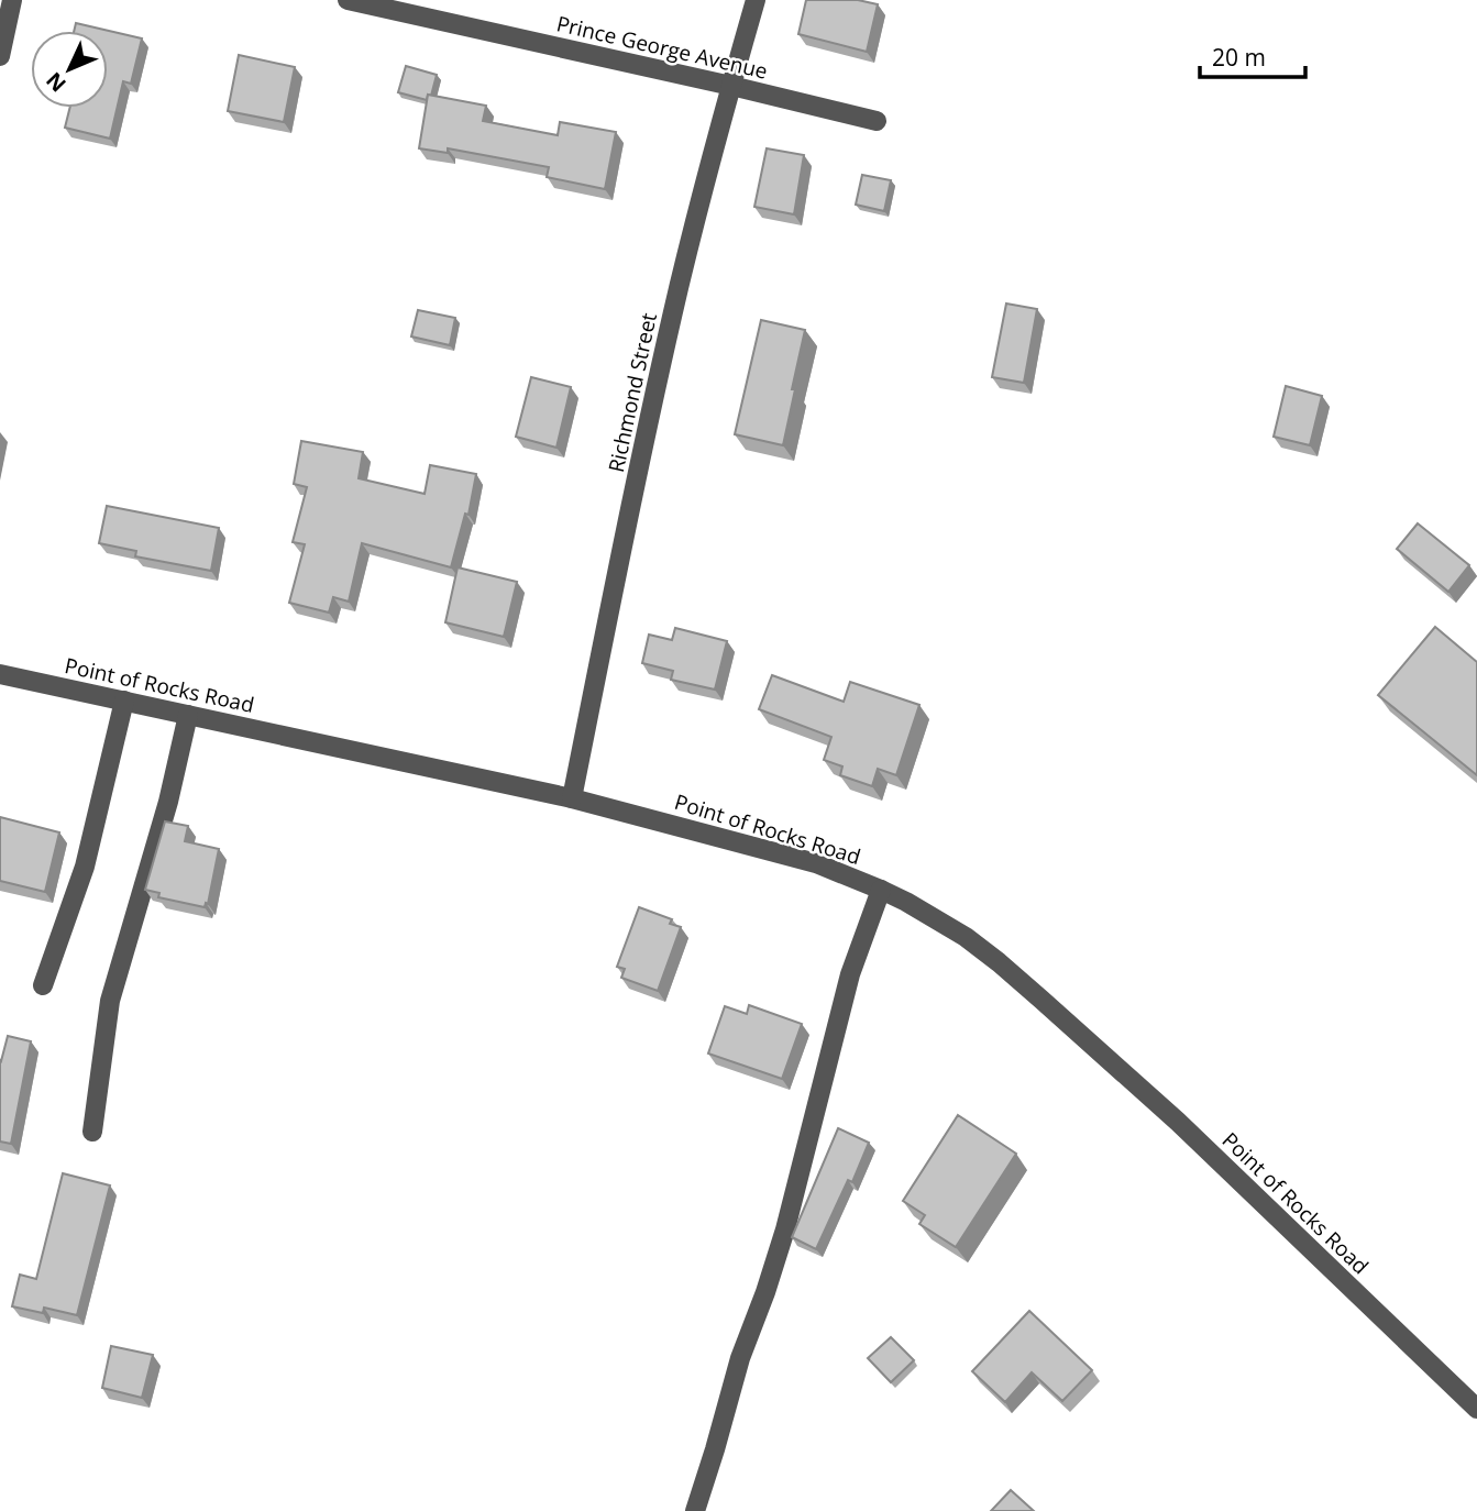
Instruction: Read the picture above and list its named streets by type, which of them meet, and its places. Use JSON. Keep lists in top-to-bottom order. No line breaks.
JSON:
{"streets":{"street":["Prince George Avenue","Richmond Street","Point of Rocks Road"]},"crossings":[["Prince George Avenue","Richmond Street"],["Richmond Street","Point of Rocks Road"]],"scale_bar":"20 m","north":"bottom left"}
